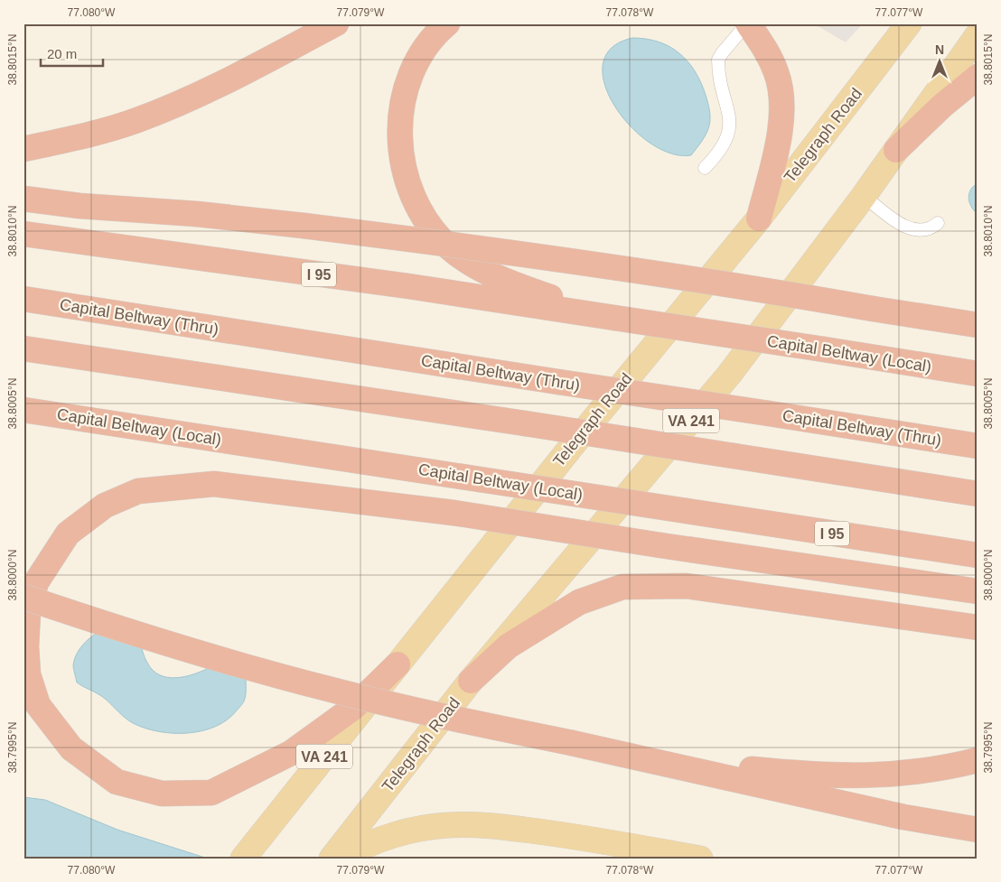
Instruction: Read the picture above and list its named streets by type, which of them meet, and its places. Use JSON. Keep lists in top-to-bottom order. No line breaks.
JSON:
{"streets":{"highway":["I 95","Capital Beltway (Thru)","Capital Beltway (Local)"],"main road":["Telegraph Road","VA 241"]},"scale_bar":"20 m","north":"top","coordinates":["77.080°W","77.079°W","77.078°W","77.077°W","38.8015°N","38.8010°N","38.8005°N","38.8000°N","38.7995°N"]}
